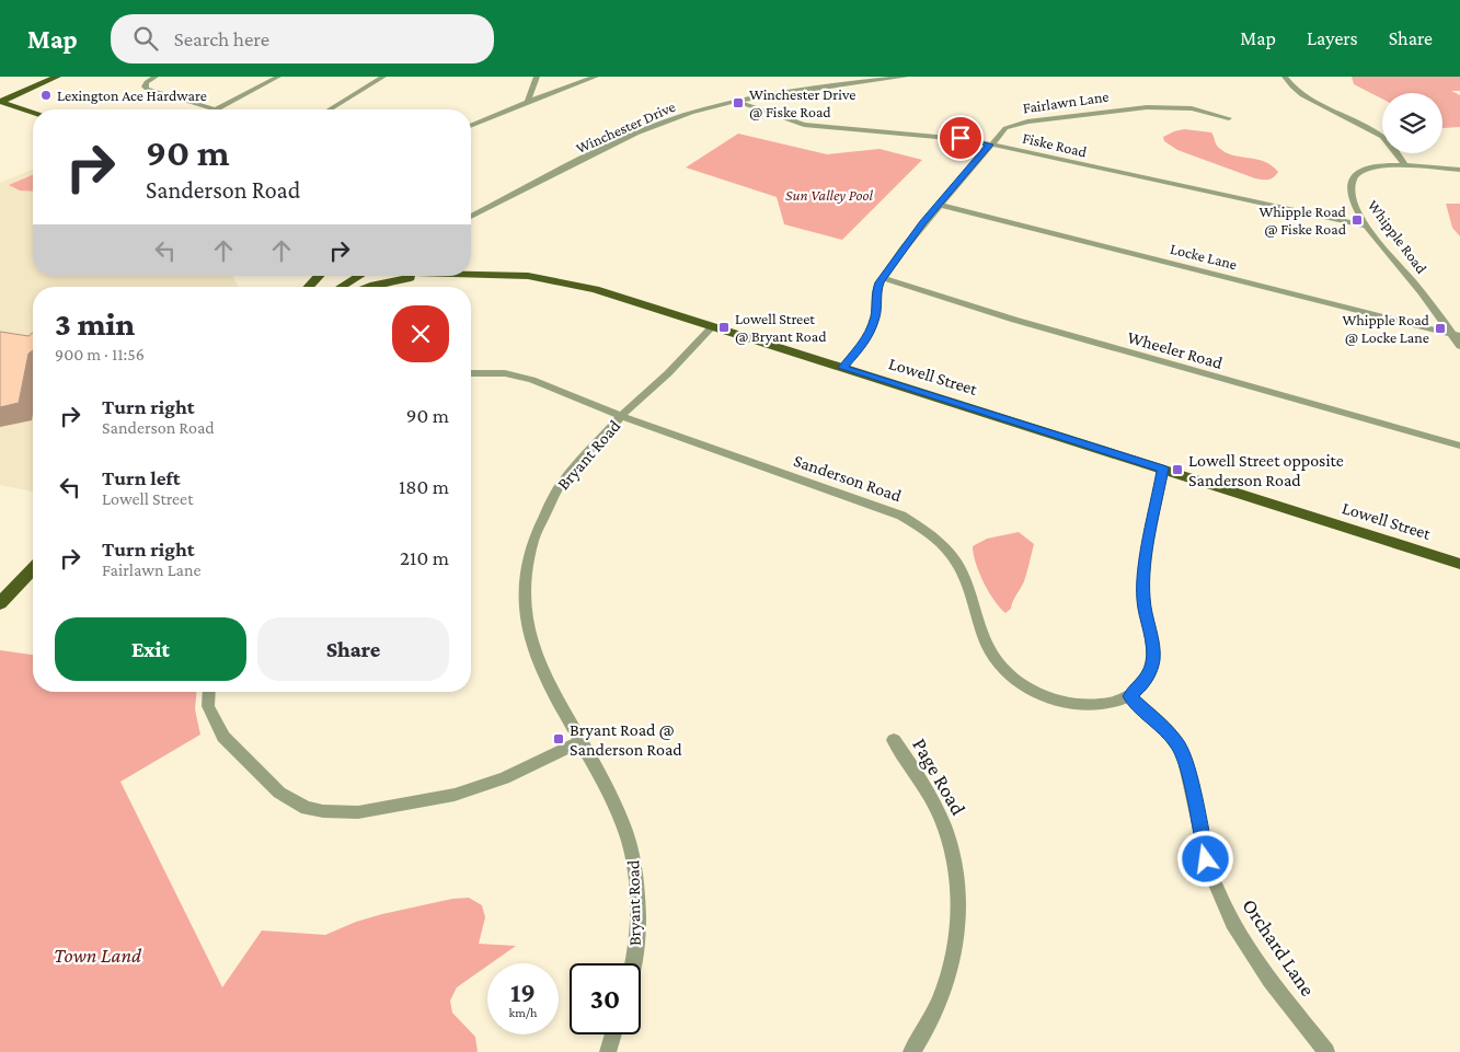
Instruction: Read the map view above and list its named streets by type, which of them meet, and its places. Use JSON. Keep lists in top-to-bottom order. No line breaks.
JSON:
{"streets":{"main road":["Lowell Street"],"street":["Fairlawn Lane","Winchester Drive","Fiske Road","Whipple Road","Locke Lane","Wheeler Road","Bryant Road","Sanderson Road","Page Road","Orchard Lane"]},"crossings":[["Fairlawn Lane","Fiske Road"],["Fairlawn Lane","Locke Lane"],["Fairlawn Lane","Wheeler Road"],["Fairlawn Lane","Lowell Street"],["Winchester Drive","Fiske Road"],["Fiske Road","Whipple Road"],["Whipple Road","Locke Lane"],["Lowell Street","Bryant Road"],["Bryant Road","Sanderson Road"],["Sanderson Road","Orchard Lane"]],"parks":["Sun Valley Pool","Town Land"],"places":{"other":["Lexington Ace Hardware"],"transit":["Winchester Drive @ Fiske Road","Whipple Road @ Fiske Road","Lowell Street @ Bryant Road","Whipple Road @ Locke Lane","Lowell Street opposite Sanderson Road","Bryant Road @ Sanderson Road"]},"page":{"header":"Map","search":"Search here","nav":["Map","Layers","Share"],"turn":["90 m","Sanderson Road"],"heading":["3 min","900 m · 11:56"],"list":[{"name":"Turn right","note":"Sanderson Road","value":"90 m"},{"name":"Turn left","note":"Lowell Street","value":"180 m"},{"name":"Turn right","note":"Fairlawn Lane","value":"210 m"}],"buttons":["Exit","Share"],"speed":"19 km/h","limit":"30"}}
